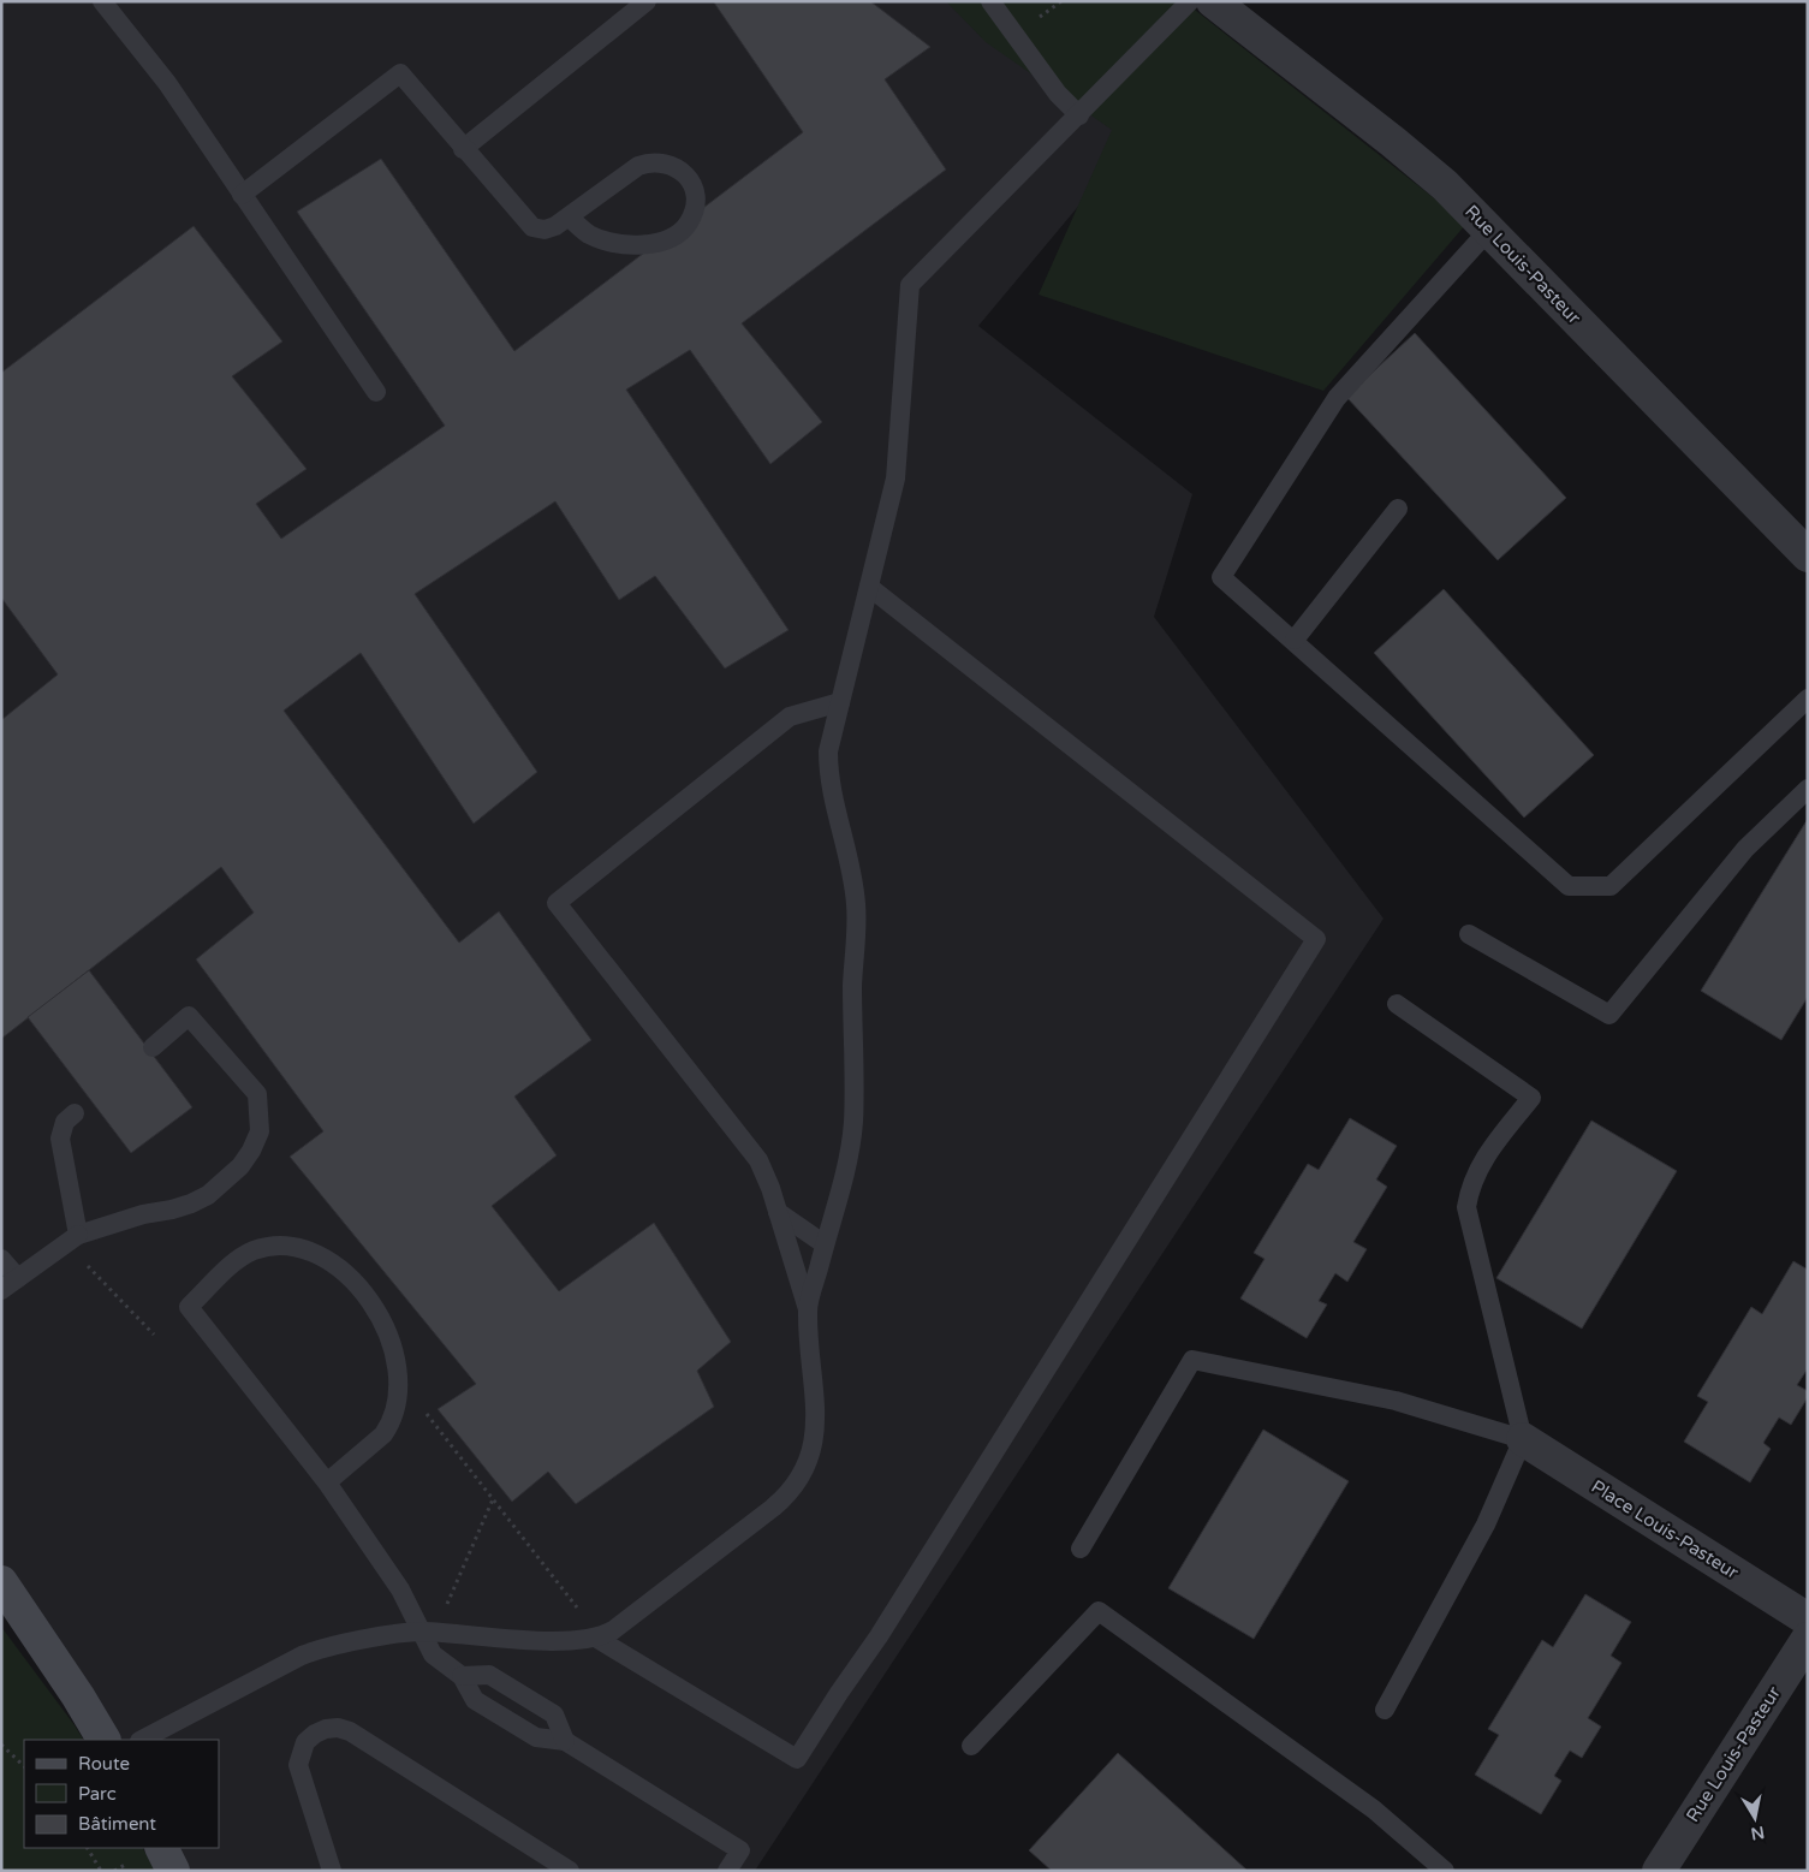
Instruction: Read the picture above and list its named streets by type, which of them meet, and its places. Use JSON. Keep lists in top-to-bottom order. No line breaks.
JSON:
{"streets":{"street":["Rue Louis-Pasteur","Place Louis-Pasteur"]},"legend":["Route","Parc","Bâtiment"],"north":"bottom"}
